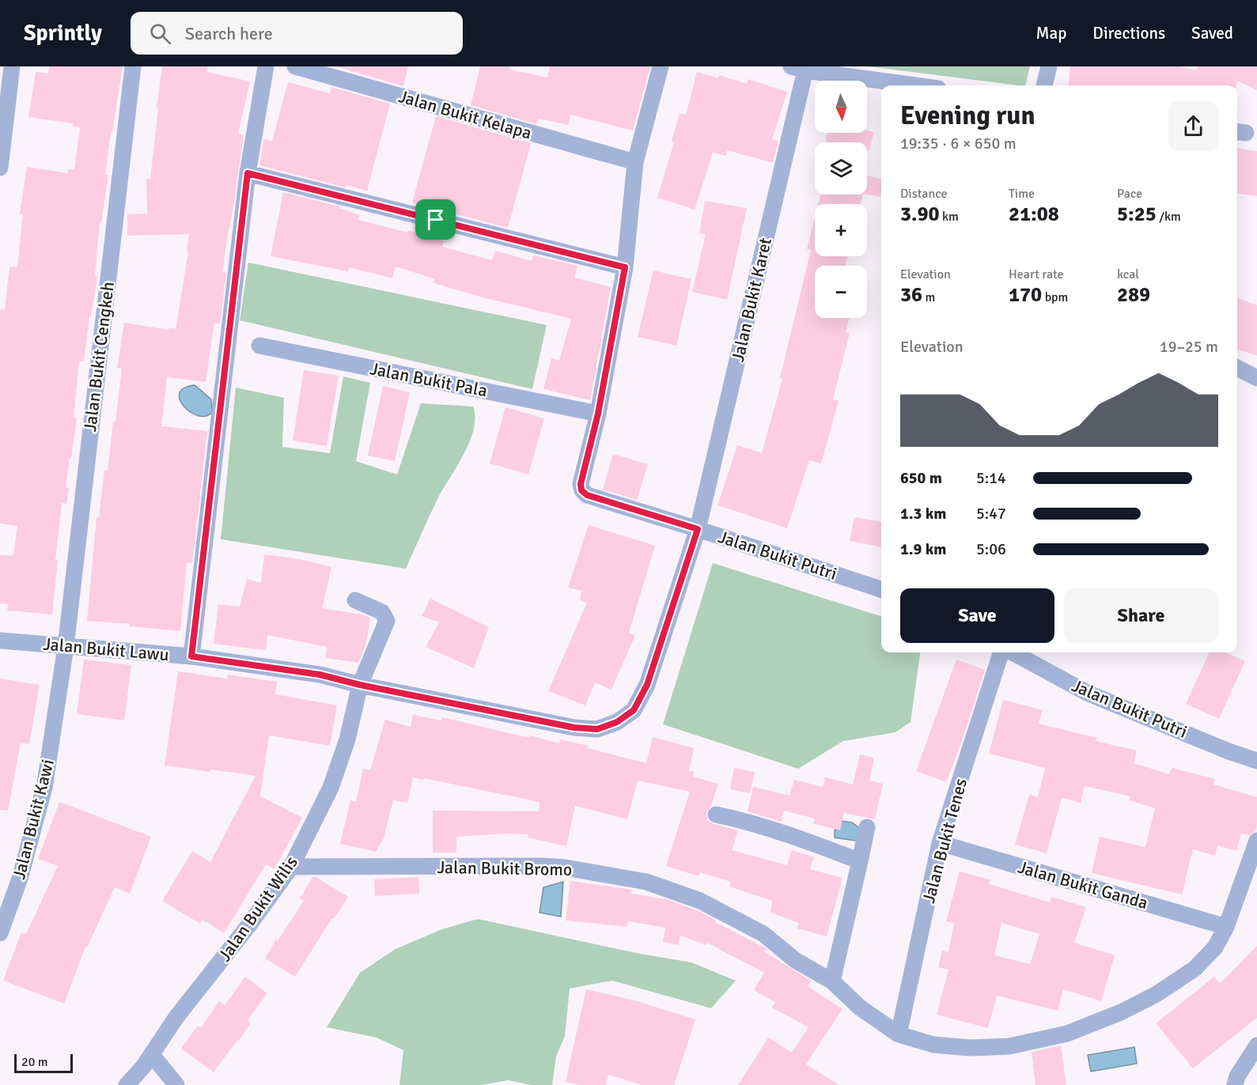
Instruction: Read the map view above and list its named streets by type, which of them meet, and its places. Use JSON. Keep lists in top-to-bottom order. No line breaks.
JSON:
{"streets":{"street":["Jalan Bukit Kelapa","Jalan Bukit Karet","Jalan Bukit Cengkeh","Jalan Bukit Pala","Jalan Bukit Putri","Jalan Bukit Lawu","Jalan Bukit Kawi","Jalan Bukit Tenes","Jalan Bukit Bromo","Jalan Bukit Ganda","Jalan Bukit Wilis"]},"crossings":[["Jalan Bukit Karet","Jalan Bukit Putri"],["Jalan Bukit Karet","Jalan Bukit Lawu"],["Jalan Bukit Cengkeh","Jalan Bukit Lawu"],["Jalan Bukit Cengkeh","Jalan Bukit Kawi"],["Jalan Bukit Pala","Jalan Bukit Putri"],["Jalan Bukit Putri","Jalan Bukit Lawu"],["Jalan Bukit Lawu","Jalan Bukit Kawi"],["Jalan Bukit Lawu","Jalan Bukit Wilis"],["Jalan Bukit Tenes","Jalan Bukit Bromo"],["Jalan Bukit Tenes","Jalan Bukit Ganda"],["Jalan Bukit Bromo","Jalan Bukit Ganda"],["Jalan Bukit Bromo","Jalan Bukit Wilis"]],"scale_bar":"20 m","north":"bottom","page":{"header":"Sprintly","search":"Search here","nav":["Map","Directions","Saved"],"map_buttons":["+","−"],"heading":["Evening run","19:35 · 6 × 650 m"],"stats":[["Distance","3.90 km"],["Time","21:08"],["Pace","5:25 /km"],["Elevation","36 m"],["Heart rate","170 bpm"],["kcal","289"]],"chart":["Elevation","19–25 m"],"list":[{"name":"650 m","note":"5:14"},{"name":"1.3 km","note":"5:47"},{"name":"1.9 km","note":"5:06"}],"buttons":["Save","Share"],"scale":"20 m"}}
